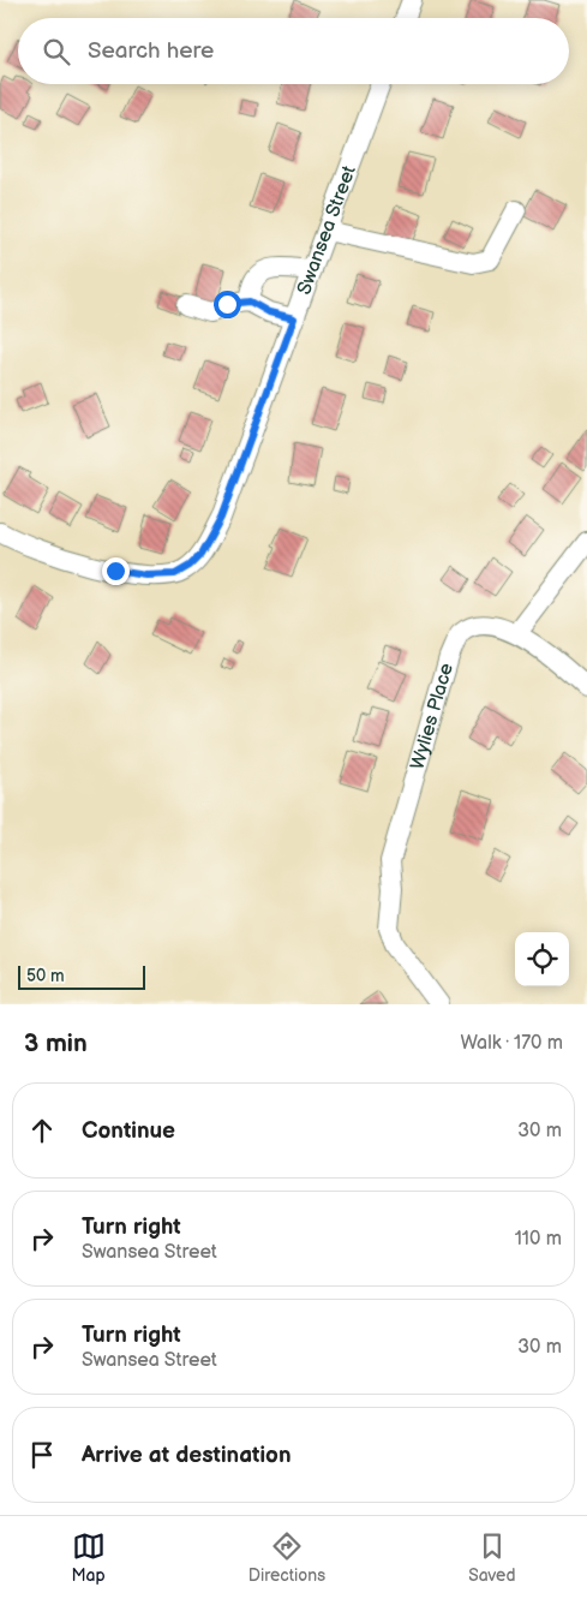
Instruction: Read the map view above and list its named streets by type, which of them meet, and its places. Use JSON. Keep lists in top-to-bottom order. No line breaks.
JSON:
{"streets":{"street":["Swansea Street","Wylies Place"]},"scale_bar":"50 m","page":{"search":"Search here","scale":"50 m","heading":["3 min","Walk · 170 m"],"list":[["Continue","30 m"],["Turn right","Swansea Street","110 m"],["Turn right","Swansea Street","30 m"],"Arrive at destination"],"nav":["Map","Directions","Saved"]}}
